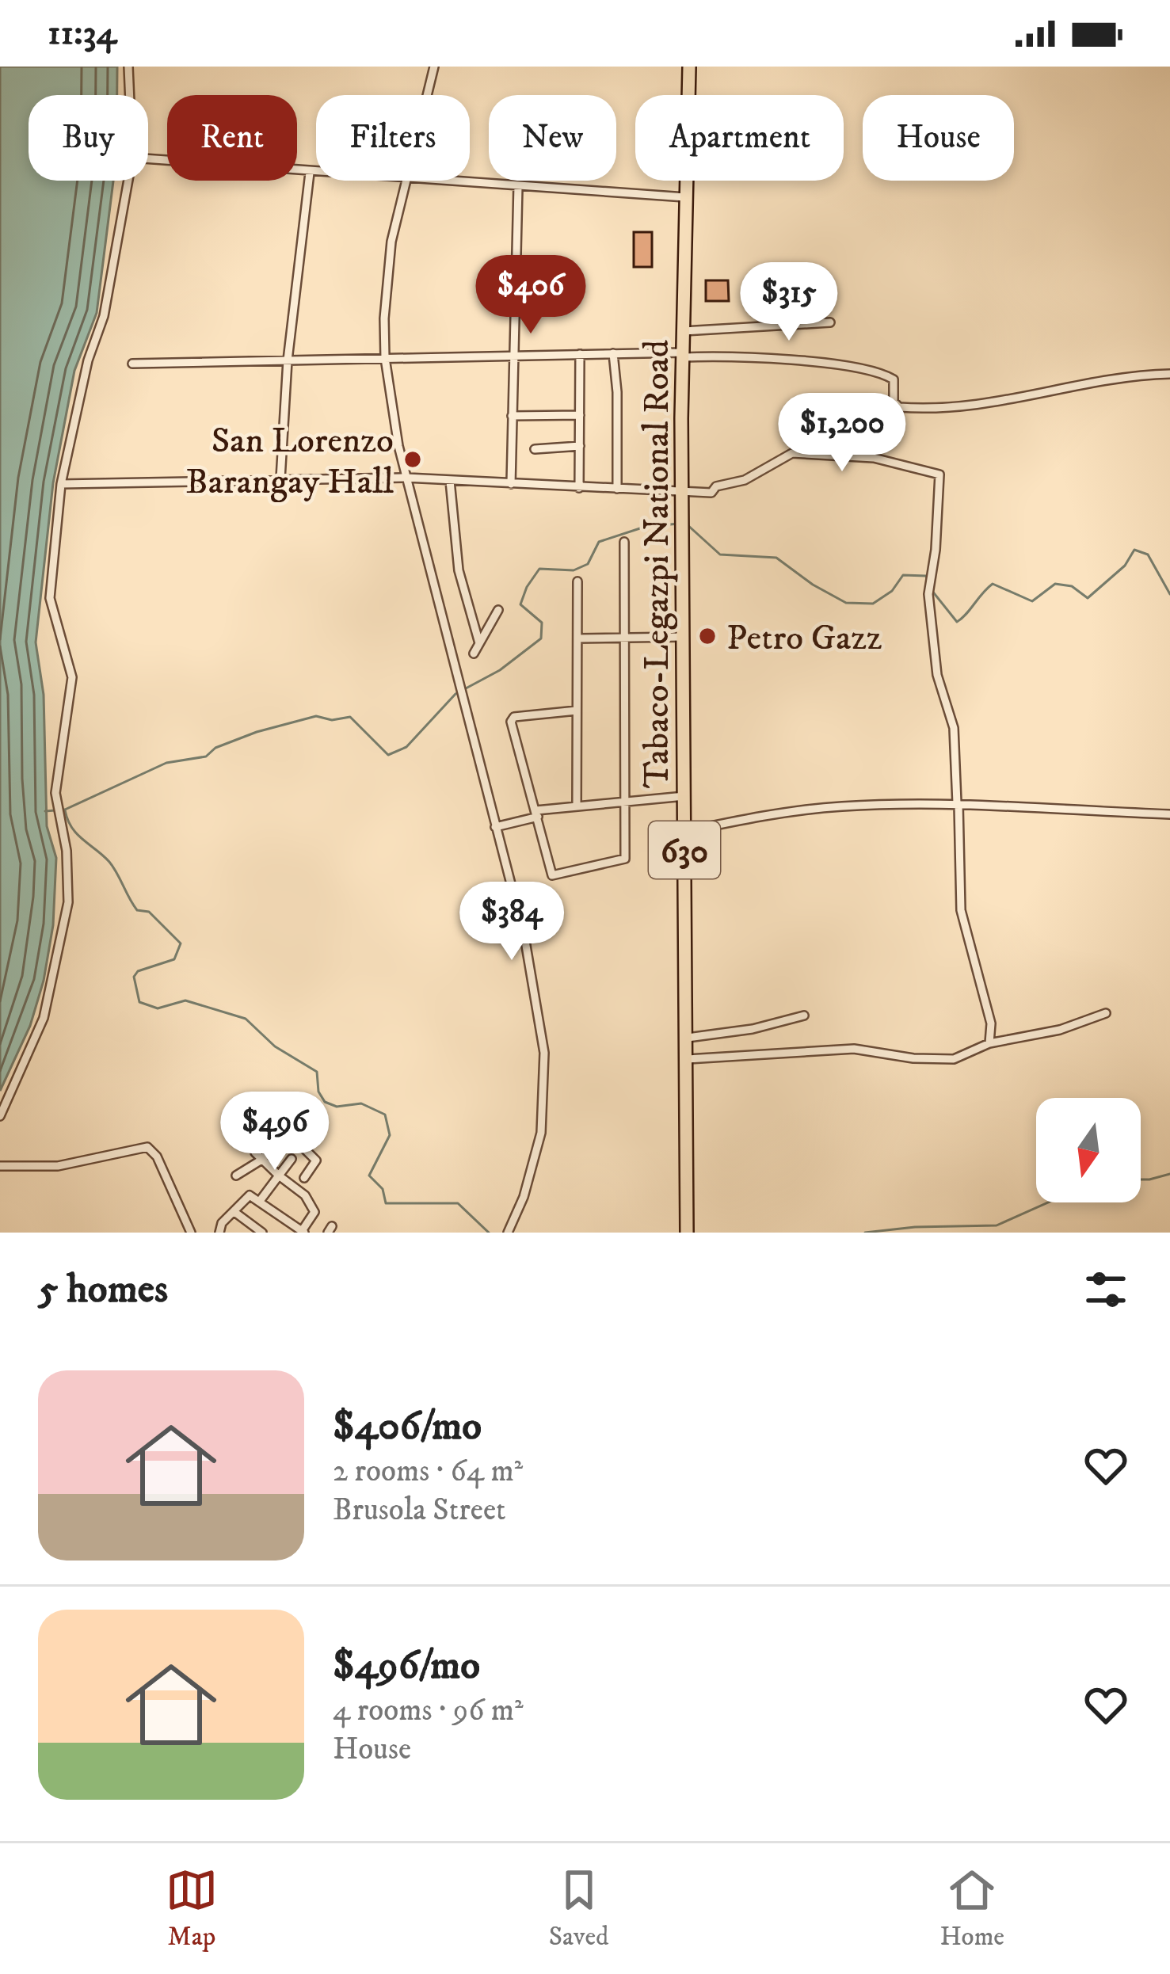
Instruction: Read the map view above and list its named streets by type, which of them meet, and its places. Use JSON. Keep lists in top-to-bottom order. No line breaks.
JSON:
{"streets":{"main road":["Tabaco-Legazpi National Road","630"]},"places":["San Lorenzo Barangay Hall","Petro Gazz"],"north":"bottom","page":{"status":"11:34","chip":["Buy","Rent","Filters","New","Apartment","House"],"price":["$406","$315","$1,200","$384","$496"],"heading":"5 homes","list":[{"name":"$406/mo","note":"2 rooms · 64 m² · Brusola Street"},{"name":"$496/mo","note":"4 rooms · 96 m² · House"}],"tabs":["Map","Saved","Home"]}}
